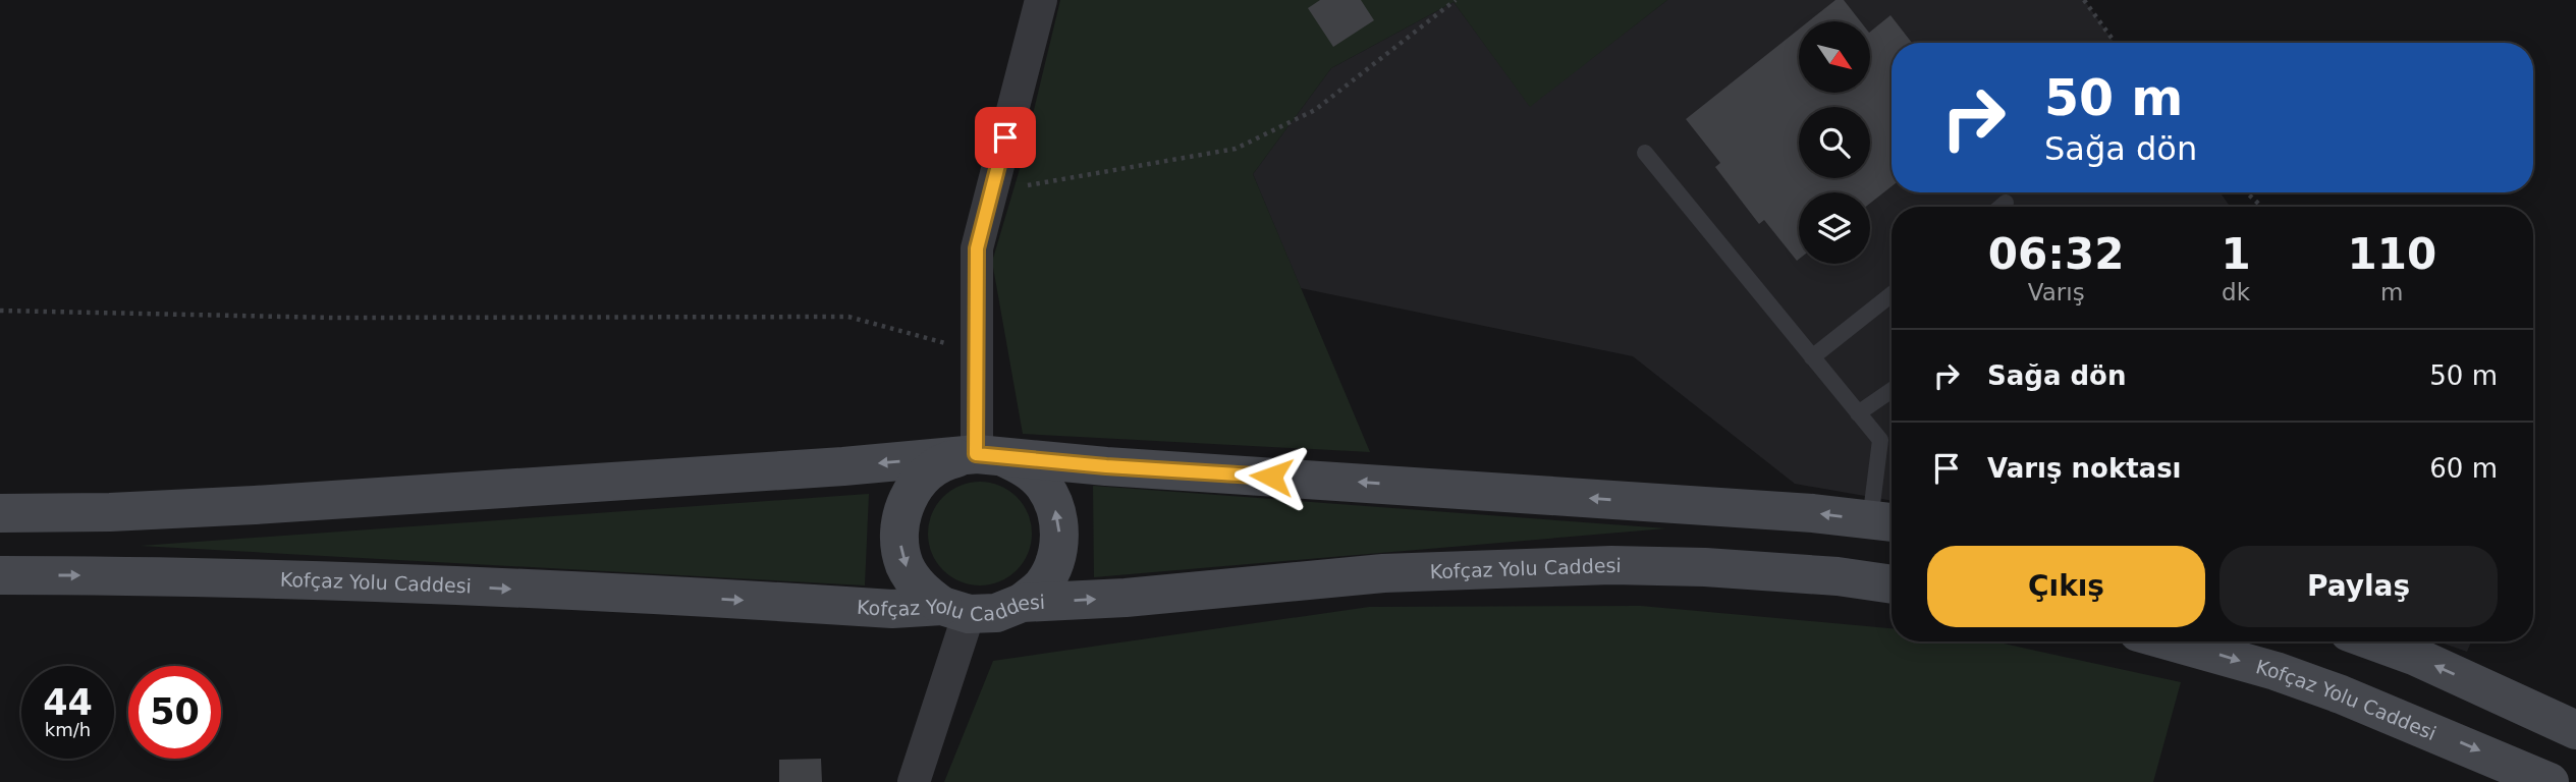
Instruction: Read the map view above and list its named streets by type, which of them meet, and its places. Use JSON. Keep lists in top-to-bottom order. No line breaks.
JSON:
{"streets":{"main road":["Kofçaz Yolu Caddesi"]},"north":"bottom right","page":{"turn":["50 m","Sağa dön"],"eta":["06:32","Varış","1","dk","110","m"],"list":[{"name":"Sağa dön","value":"50 m"},{"name":"Varış noktası","value":"60 m"}],"buttons":["Çıkış","Paylaş"],"speed":"44 km/h","limit":"50"}}
